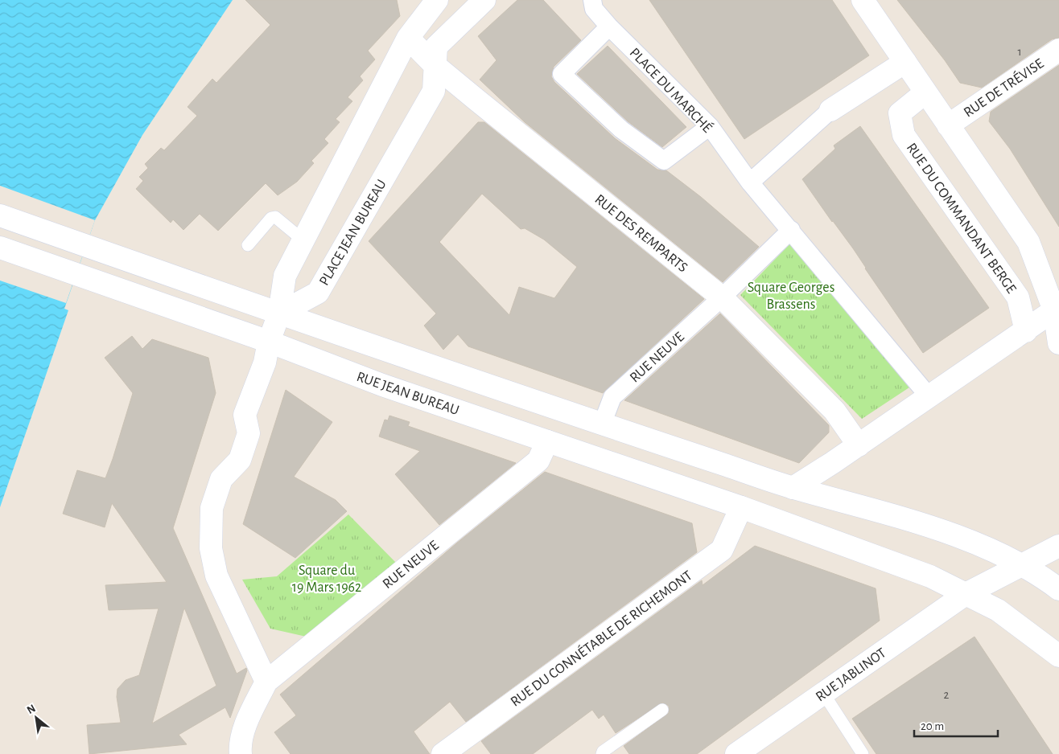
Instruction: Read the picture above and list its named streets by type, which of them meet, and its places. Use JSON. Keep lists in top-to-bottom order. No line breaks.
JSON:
{"streets":{"street":["RUE DE TRÉVISE","PLACE DU MARCHÉ","RUE DU COMMANDANT BERGE","PLACE JEAN BUREAU","RUE DES REMPARTS","RUE NEUVE","RUE JEAN BUREAU","RUE DU CONNÉTABLE DE RICHEMONT","RUE JABLINOT"]},"crossings":[["PLACE DU MARCHÉ","RUE NEUVE"],["PLACE JEAN BUREAU","RUE DES REMPARTS"],["RUE DES REMPARTS","RUE NEUVE"],["RUE NEUVE","RUE JEAN BUREAU"],["RUE JEAN BUREAU","RUE DU CONNÉTABLE DE RICHEMONT"],["RUE JEAN BUREAU","RUE JABLINOT"]],"parks":["Square Georges Brassens","Square du 19 Mars 1962"],"house_numbers":["1","2"],"scale_bar":"20 m","north":"top left"}
